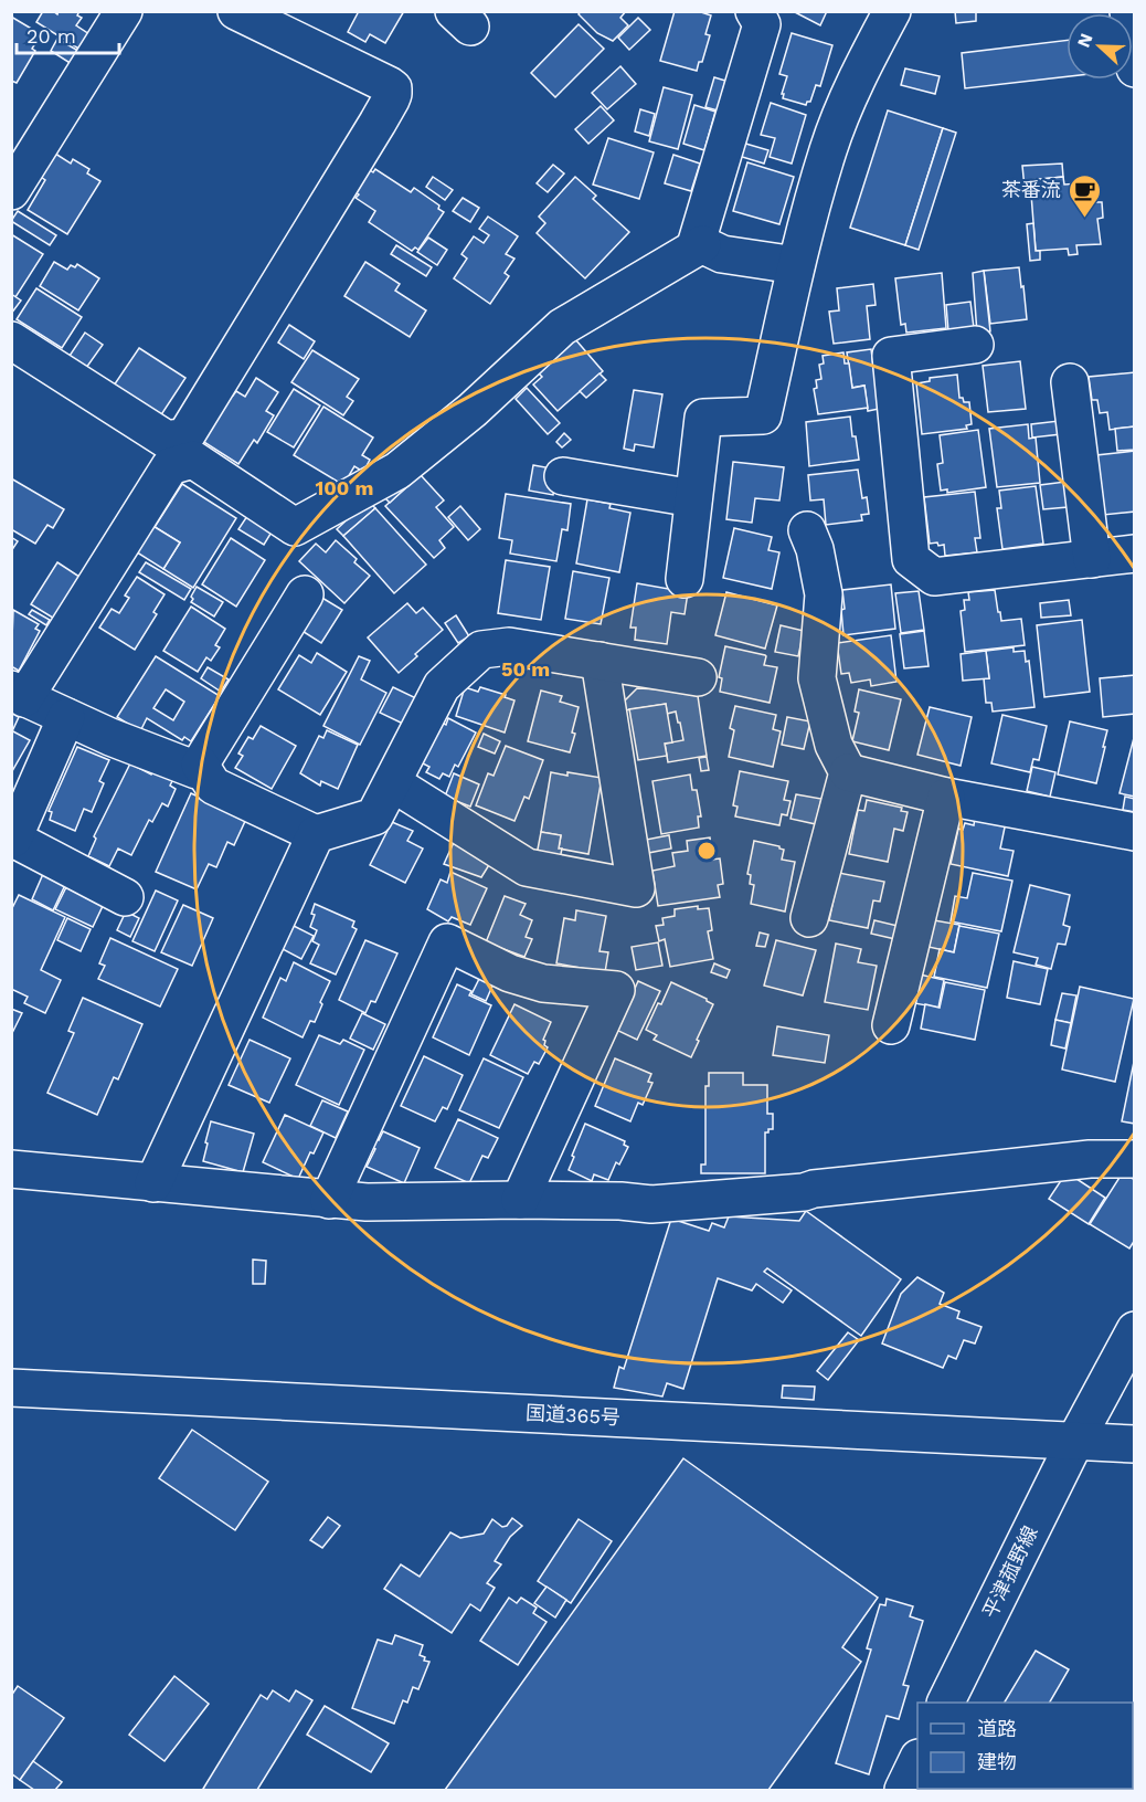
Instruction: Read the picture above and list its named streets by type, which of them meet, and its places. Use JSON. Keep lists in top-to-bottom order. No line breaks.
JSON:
{"streets":{"main road":["国道365号","平津菰野線"]},"crossings":[["国道365号","平津菰野線"]],"places":{"cafe":["茶番流"]},"legend":["道路","建物"],"scale_bar":"20 m","north":"left","rings":["100 m","50 m"]}
